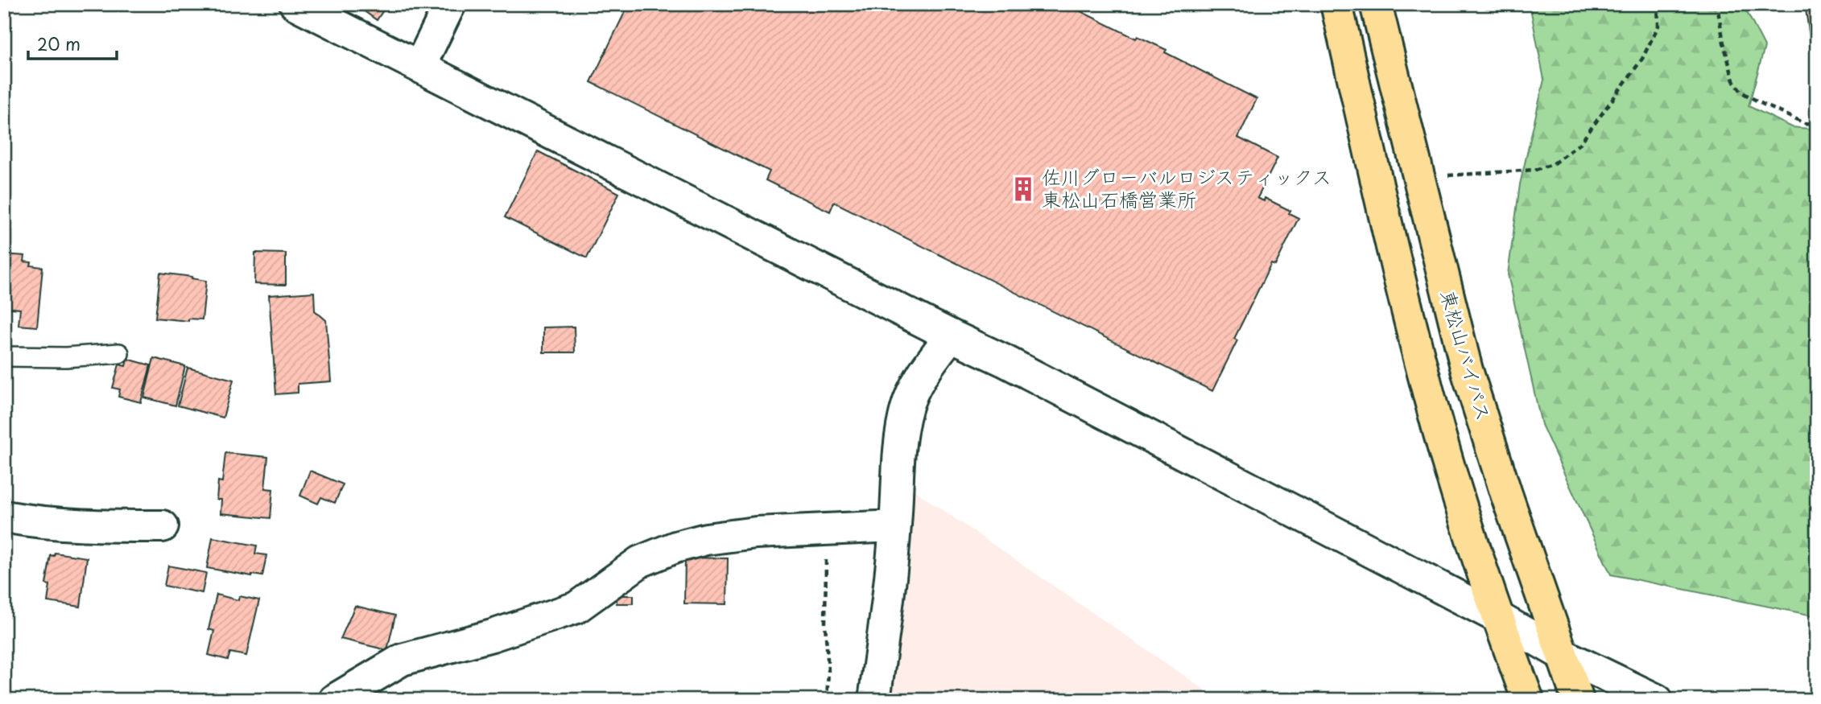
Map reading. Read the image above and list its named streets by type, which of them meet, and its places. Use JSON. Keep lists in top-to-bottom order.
{
  "streets": {
    "highway": ["東松山バイパス"]
  },
  "places": {
    "building": ["佐川グローバルロジスティックス 東松山石橋営業所"]
  },
  "scale_bar": "20 m"
}
